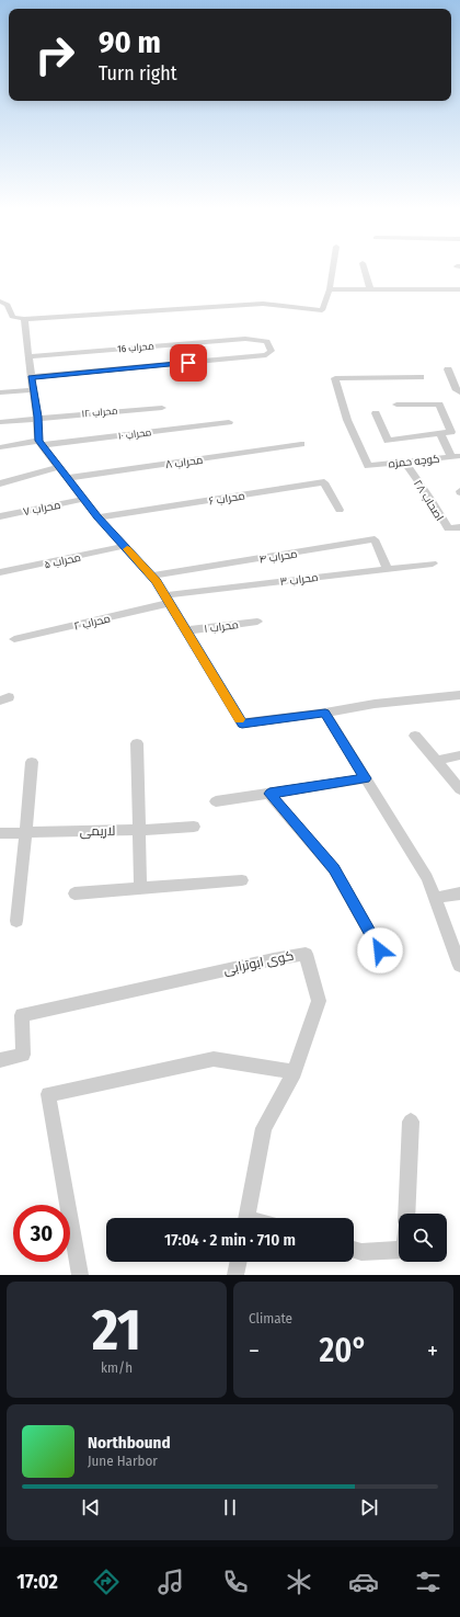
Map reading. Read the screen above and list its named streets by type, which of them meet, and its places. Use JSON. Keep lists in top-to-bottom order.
{
  "streets": {
    "street": [
      "محراب 16",
      "محراب ۱۲",
      "محراب ۱۰",
      "کوچه حمزه",
      "محراب ۸",
      "محراب ۶",
      "اصحاب ۲۸",
      "محراب ۷",
      "محراب ۴",
      "محراب ۵",
      "محراب ۳",
      "محراب ۲",
      "محراب ۱",
      "لاریمی",
      "کوی ابوترابی"
    ]
  },
  "crossings": [
    ["کوچه حمزه", "اصحاب ۲۸"],
    ["محراب ۴", "محراب ۳"],
    ["محراب ۳", "محراب ۲"]
  ],
  "page": {
    "turn": ["90 m", "Turn right"],
    "limit": "30",
    "trip": "17:04 · 2 min · 710 m",
    "tile": [
      ["21", "km/h"],
      "Climate"
    ],
    "heat": ["−", "20°", "+"],
    "song": ["Northbound", "June Harbor"],
    "tabs": "17:02"
  }
}
